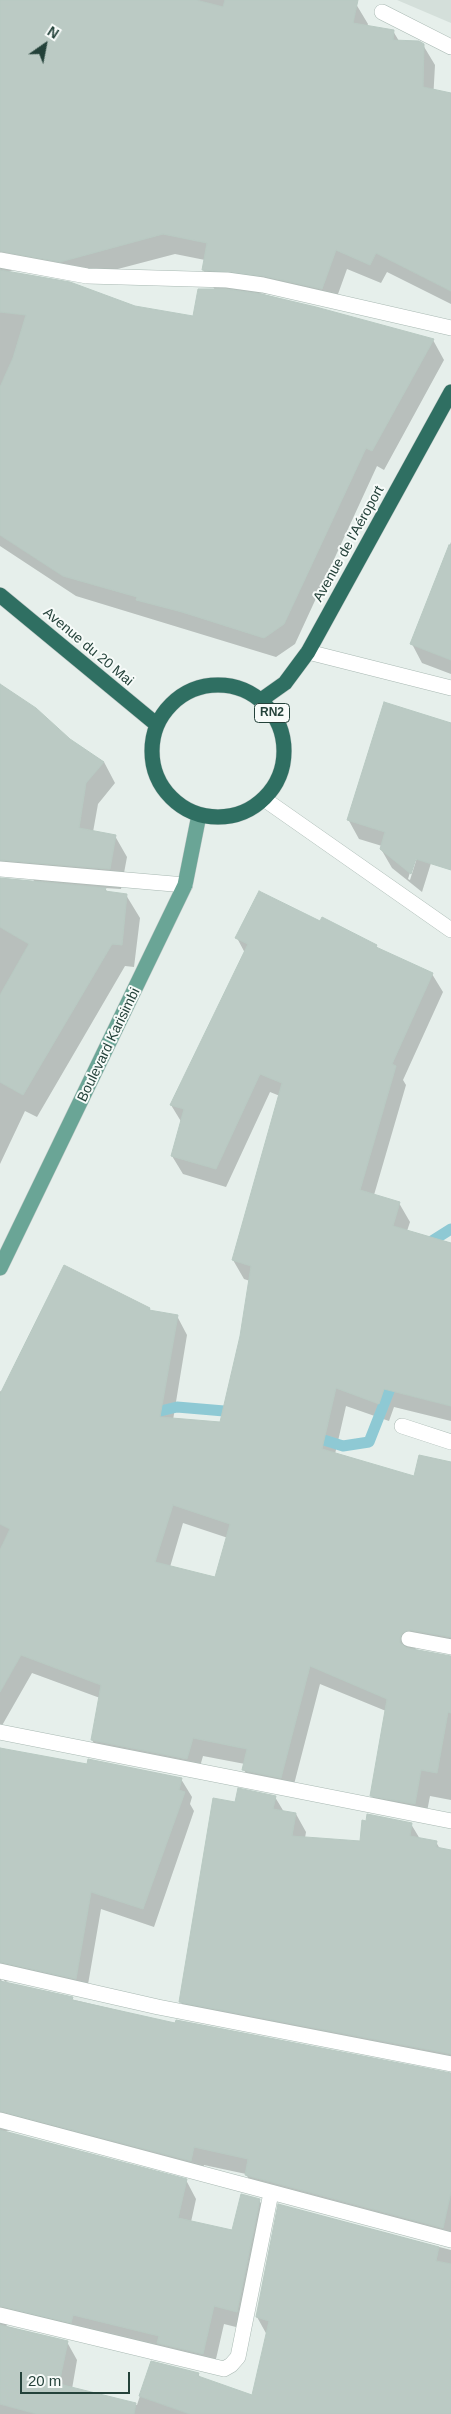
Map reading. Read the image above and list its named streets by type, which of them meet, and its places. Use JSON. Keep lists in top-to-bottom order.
{
  "streets": {
    "highway": ["Avenue de l'Aéroport", "Avenue du 20 Mai", "RN2"],
    "main road": ["Boulevard Karisimbi"]
  },
  "crossings": [
    ["Avenue de l'Aéroport", "Avenue du 20 Mai"],
    ["Avenue de l'Aéroport", "RN2"],
    ["Avenue de l'Aéroport", "Boulevard Karisimbi"],
    ["Avenue du 20 Mai", "RN2"],
    ["Avenue du 20 Mai", "Boulevard Karisimbi"],
    ["RN2", "Boulevard Karisimbi"]
  ],
  "scale_bar": "20 m",
  "north": "top right"
}
